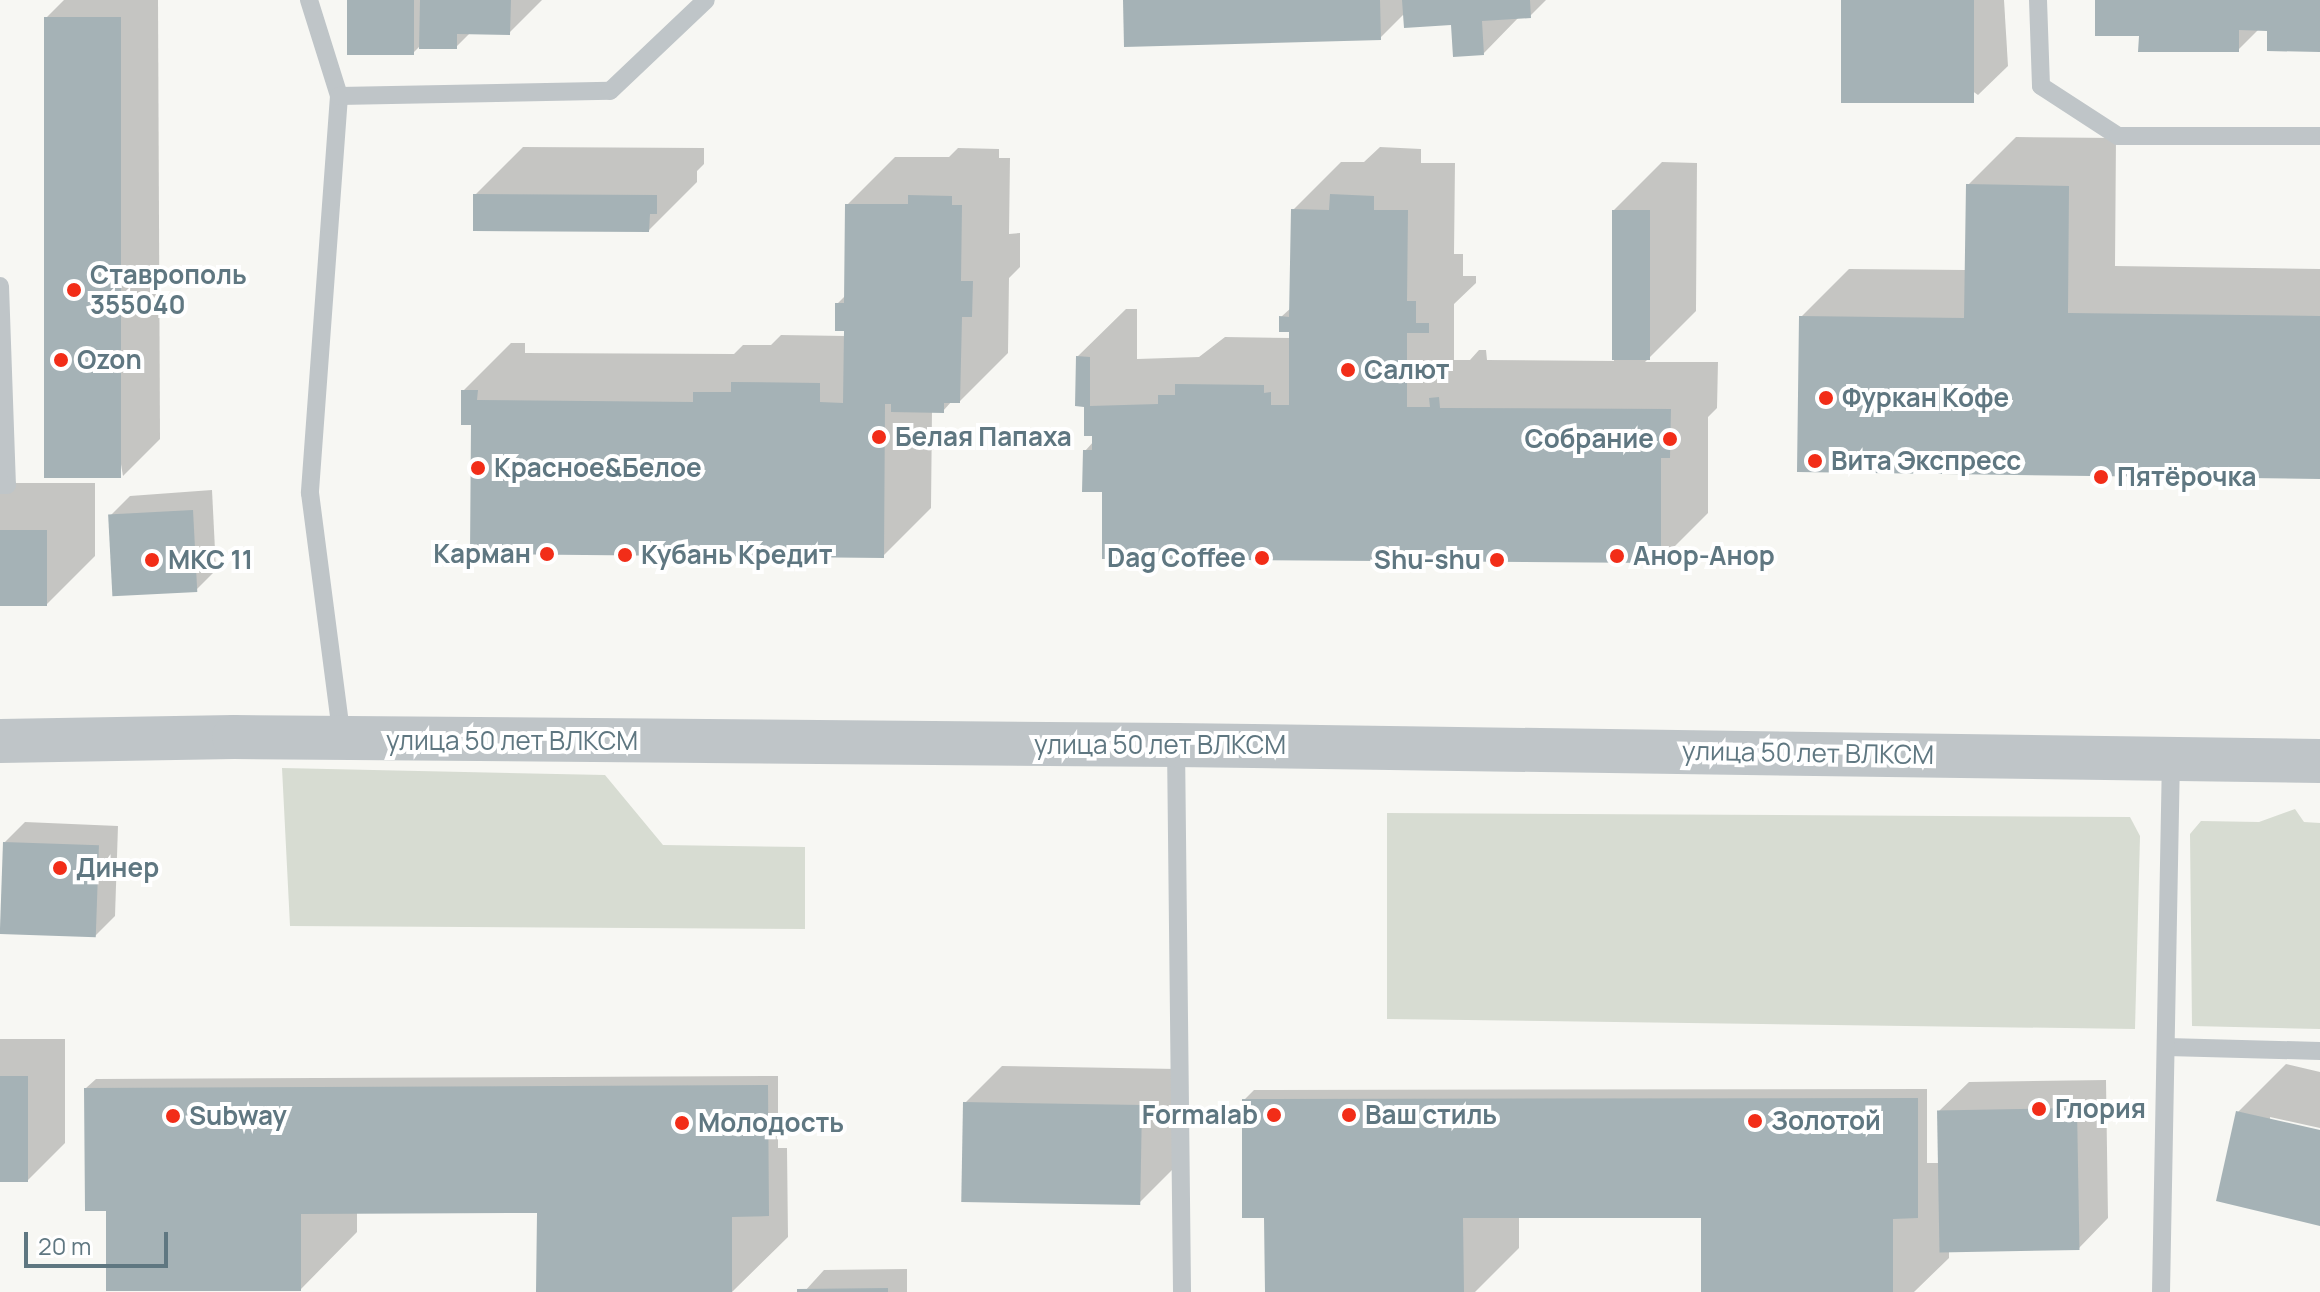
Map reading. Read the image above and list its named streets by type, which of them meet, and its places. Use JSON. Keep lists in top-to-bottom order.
{
  "streets": {
    "street": ["улица 50 лет ВЛКСМ"]
  },
  "places": [
    "Ставрополь 355040",
    "Ozon",
    "Салют",
    "Фуркан Кофе",
    "Белая Папаха",
    "Собрание",
    "Вита Экспресс",
    "Красное&Белое",
    "Пятёрочка",
    "Карман",
    "Кубань Кредит",
    "Анор-Анор",
    "Dag Coffee",
    "МКС 11",
    "Shu-shu",
    "Динер",
    "Глория",
    "Formalab",
    "Ваш стиль",
    "Subway",
    "Золотой",
    "Молодость"
  ],
  "scale_bar": "20 m"
}
